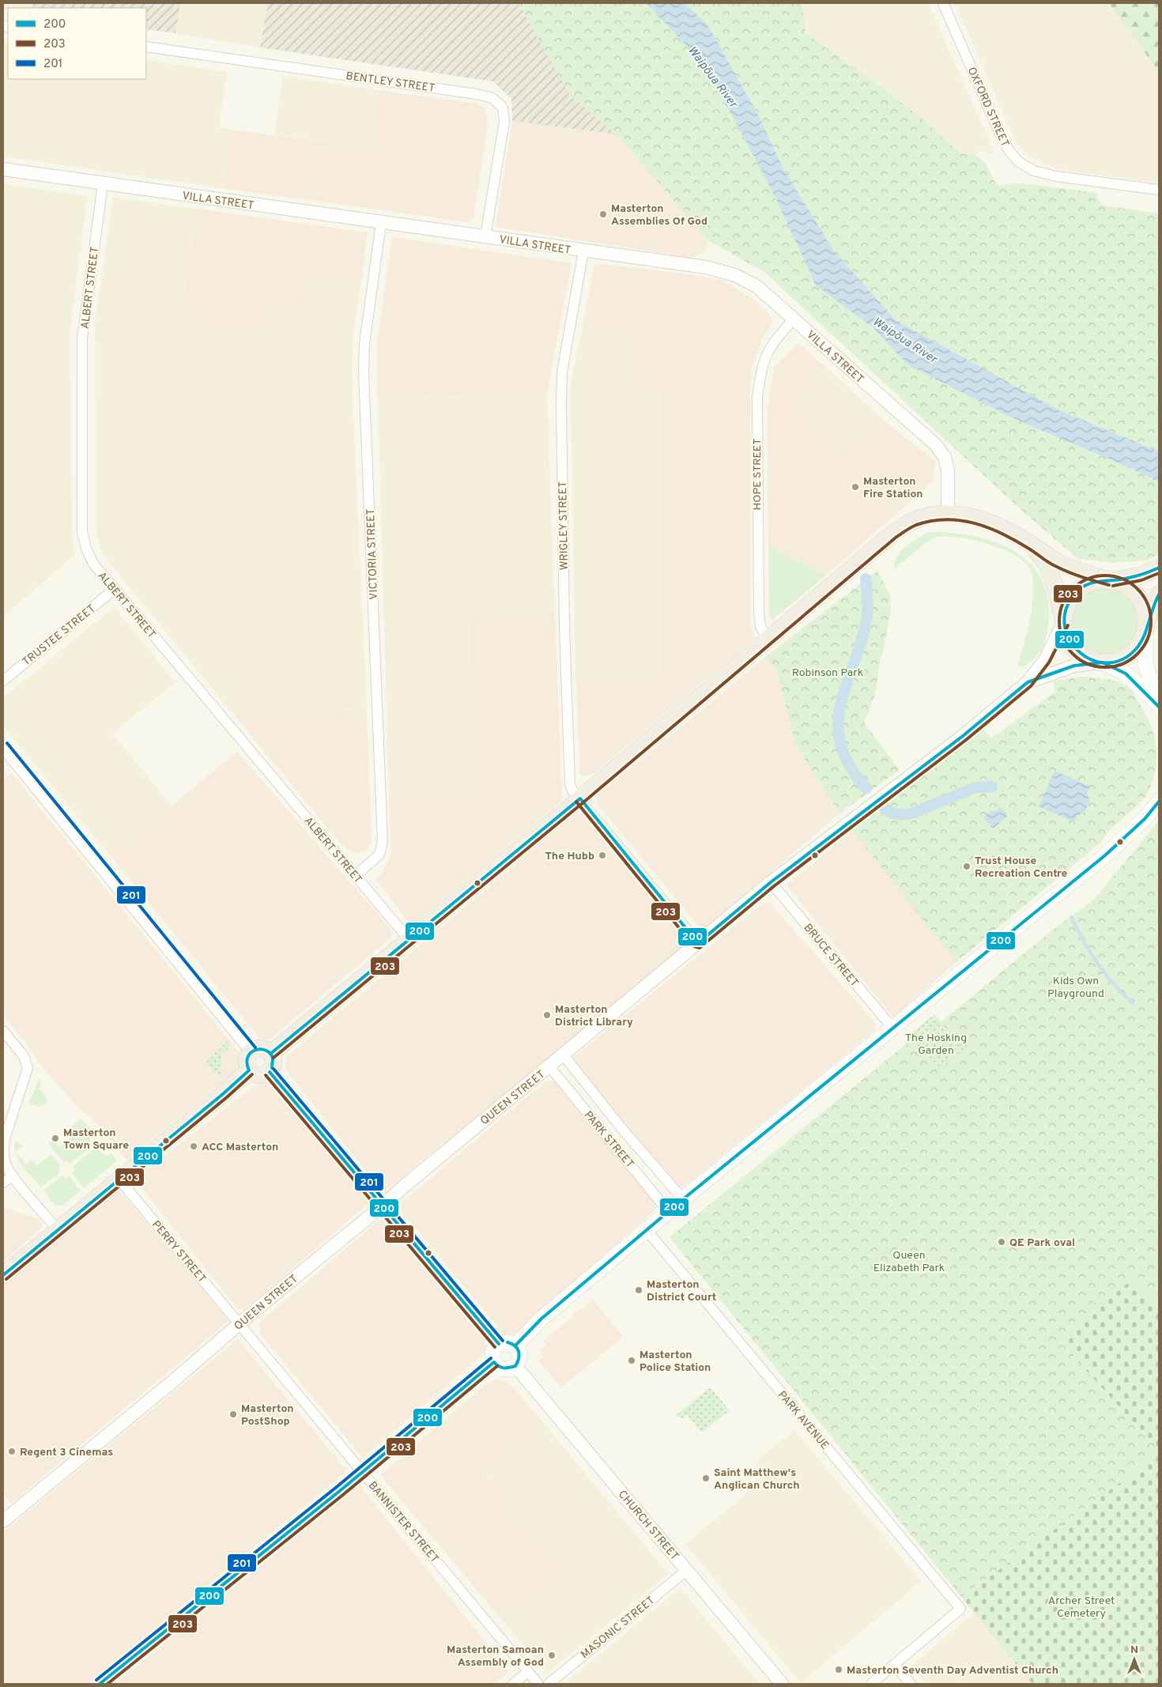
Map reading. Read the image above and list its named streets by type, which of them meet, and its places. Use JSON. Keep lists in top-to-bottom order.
{
  "streets": {
    "street": [
      "BENTLEY STREET",
      "OXFORD STREET",
      "VILLA STREET",
      "ALBERT STREET",
      "HOPE STREET",
      "WRIGLEY STREET",
      "VICTORIA STREET",
      "TRUSTEE STREET",
      "BRUCE STREET",
      "QUEEN STREET",
      "PARK STREET",
      "PERRY STREET",
      "PARK AVENUE",
      "BANNISTER STREET",
      "CHURCH STREET",
      "MASONIC STREET"
    ]
  },
  "crossings": [
    ["BENTLEY STREET", "VILLA STREET"],
    ["VILLA STREET", "ALBERT STREET"],
    ["VILLA STREET", "HOPE STREET"],
    ["VILLA STREET", "WRIGLEY STREET"],
    ["VILLA STREET", "VICTORIA STREET"],
    ["ALBERT STREET", "VICTORIA STREET"],
    ["ALBERT STREET", "TRUSTEE STREET"],
    ["WRIGLEY STREET", "QUEEN STREET"],
    ["BRUCE STREET", "QUEEN STREET"],
    ["QUEEN STREET", "PARK STREET"],
    ["QUEEN STREET", "PERRY STREET"],
    ["QUEEN STREET", "BANNISTER STREET"],
    ["PERRY STREET", "BANNISTER STREET"],
    ["CHURCH STREET", "MASONIC STREET"]
  ],
  "water": ["Waipōua River"],
  "parks": [
    "Robinson Park",
    "Kids Own Playground",
    "The Hosking Garden",
    "Queen Elizabeth Park",
    "Archer Street Cemetery"
  ],
  "places": [
    "Masterton Assemblies Of God",
    "Masterton Fire Station",
    "The Hubb",
    "Trust House Recreation Centre",
    "Masterton District Library",
    "Masterton Town Square",
    "ACC Masterton",
    "QE Park oval",
    "Masterton District Court",
    "Masterton Police Station",
    "Masterton PostShop",
    "Regent 3 Cinemas",
    "Saint Matthew's Anglican Church",
    "Masterton Samoan Assembly of God",
    "Masterton Seventh Day Adventist Church"
  ],
  "lines": ["transit line 203", "transit line 200", "transit line 201"],
  "legend": ["200", "203", "201"],
  "north": "top"
}
